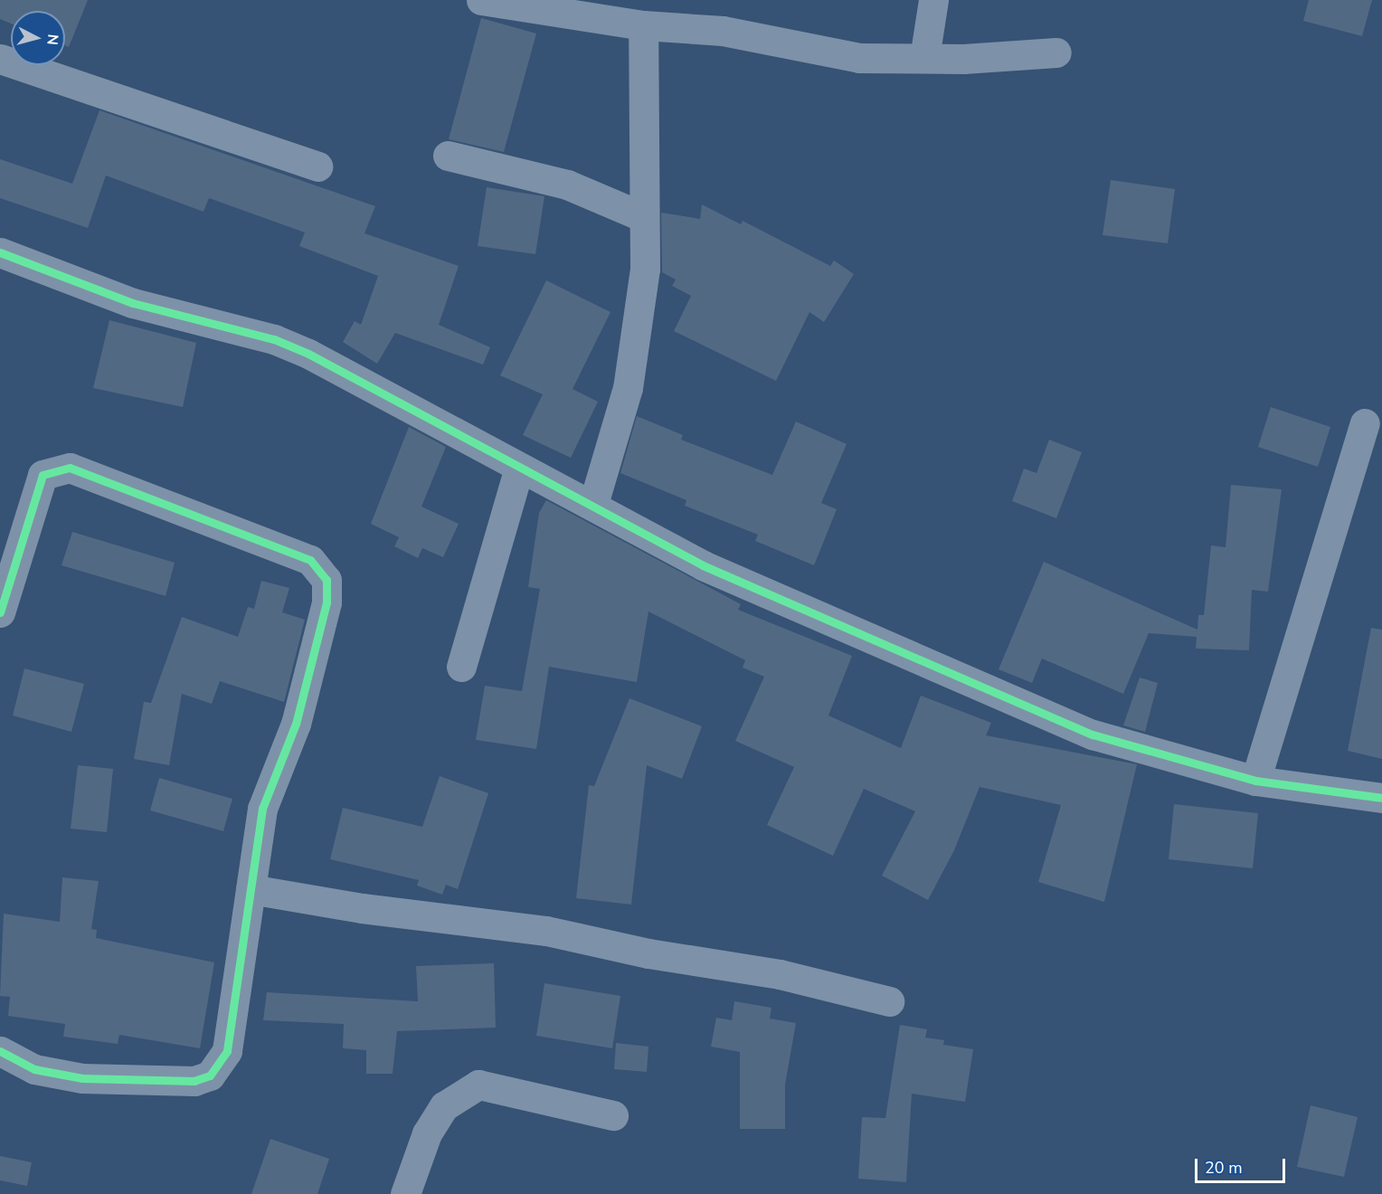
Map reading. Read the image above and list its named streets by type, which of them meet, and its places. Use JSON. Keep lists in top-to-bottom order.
{
  "scale_bar": "20 m",
  "north": "right"
}
